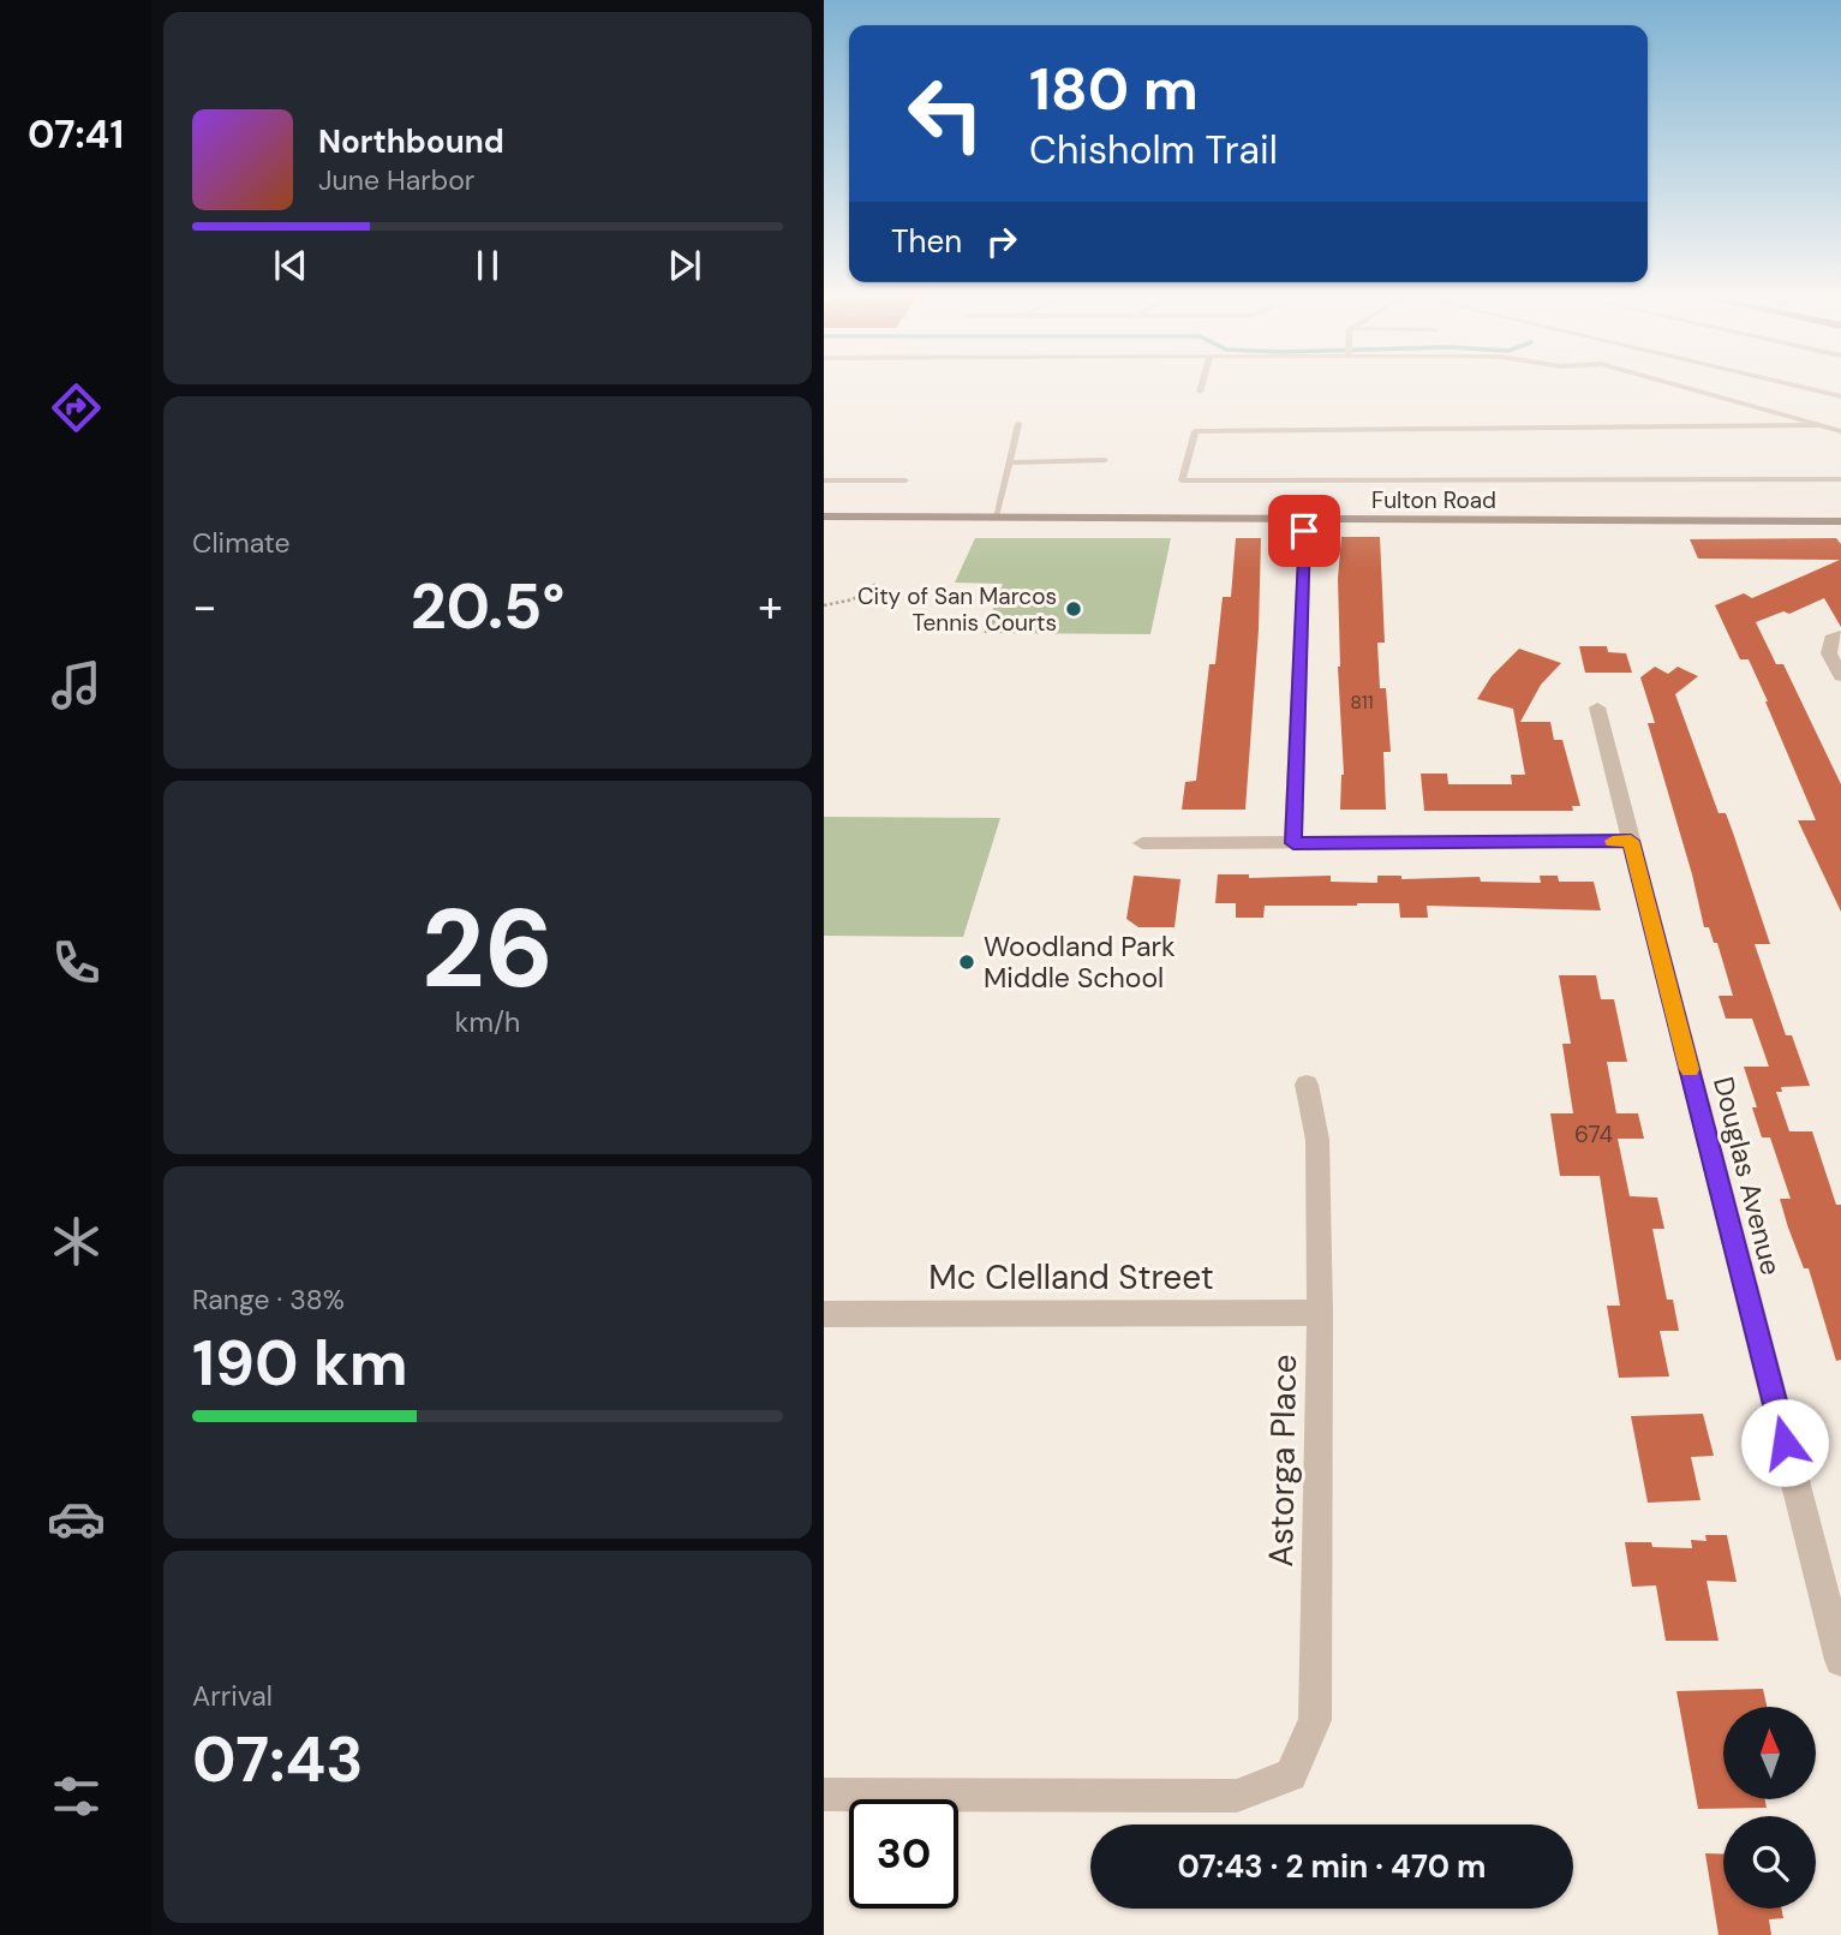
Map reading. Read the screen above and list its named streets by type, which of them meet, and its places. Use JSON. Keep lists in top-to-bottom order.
{
  "streets": {
    "street": [
      "Fulton Road",
      "Douglas Avenue",
      "Mc Clelland Street",
      "Astorga Place"
    ]
  },
  "crossings": [
    ["Mc Clelland Street", "Astorga Place"]
  ],
  "places": ["City of San Marcos Tennis Courts", "Woodland Park Middle School"],
  "house_numbers": ["811", "674"],
  "north": "top",
  "page": {
    "tabs": "07:41",
    "turn": ["180 m", "Chisholm Trail"],
    "song": ["Northbound", "June Harbor"],
    "then": "Then",
    "tile": [
      "Climate",
      ["26", "km/h"],
      ["Range · 38%", "190 km"],
      ["Arrival", "07:43"]
    ],
    "heat": ["−", "20.5°", "+"],
    "limit": "30",
    "trip": "07:43 · 2 min · 470 m"
  }
}
